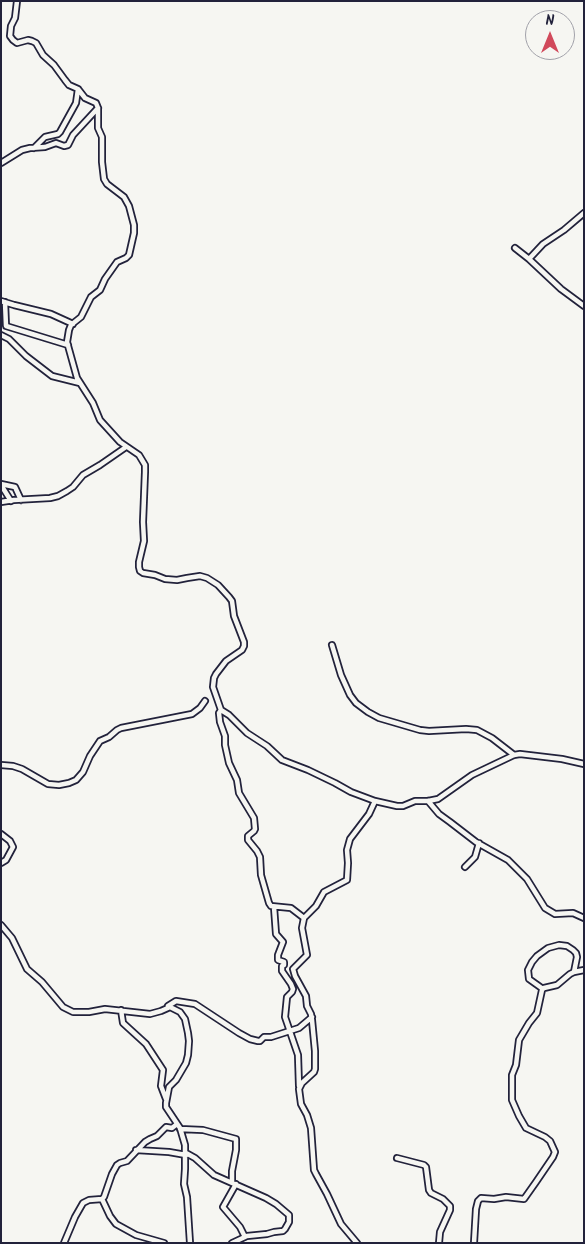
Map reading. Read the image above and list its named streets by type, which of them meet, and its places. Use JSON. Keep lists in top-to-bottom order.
{
  "north": "top"
}
